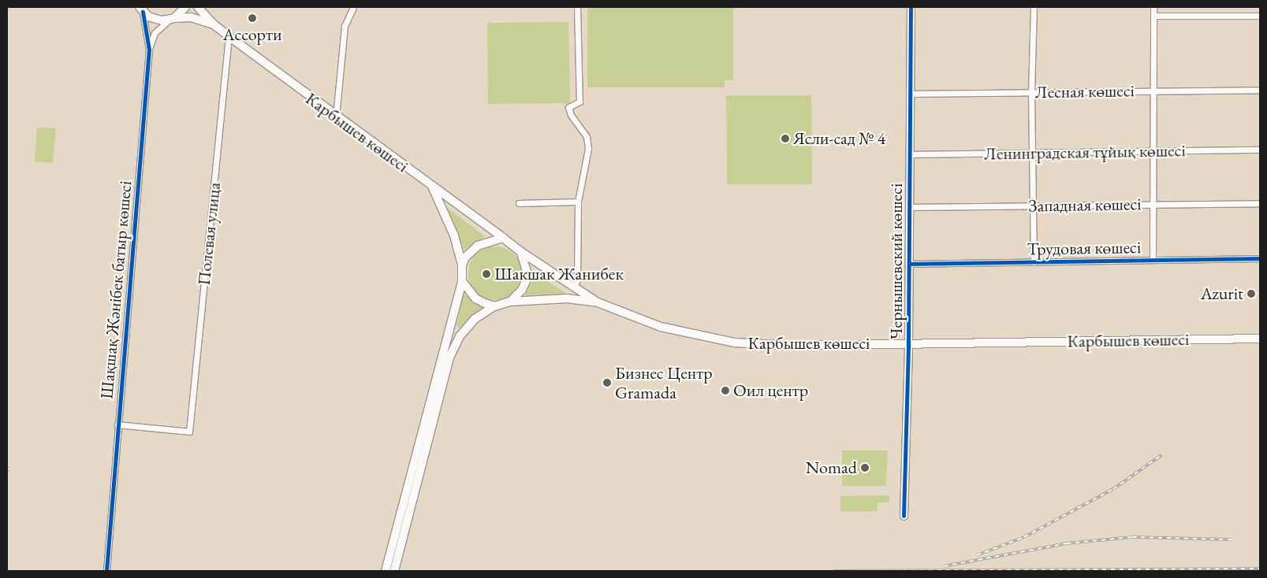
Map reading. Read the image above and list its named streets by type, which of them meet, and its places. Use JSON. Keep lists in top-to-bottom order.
{
  "streets": {
    "main road": ["Карбышев көшесі"],
    "street": [
      "Лесная көшесі",
      "Ленинградская тұйық көшесі",
      "Западная көшесі",
      "Полевая улица",
      "Трудовая көшесі",
      "Чернышевский көшесі",
      "Шақшақ Жәнібек батыр көшесі"
    ]
  },
  "crossings": [
    ["Лесная көшесі", "Чернышевский көшесі"],
    ["Карбышев көшесі", "Полевая улица"],
    ["Карбышев көшесі", "Чернышевский көшесі"],
    ["Ленинградская тұйық көшесі", "Чернышевский көшесі"],
    ["Западная көшесі", "Чернышевский көшесі"],
    ["Полевая улица", "Шақшақ Жәнібек батыр көшесі"],
    ["Трудовая көшесі", "Чернышевский көшесі"]
  ],
  "places": [
    "Ассорти",
    "Ясли-сад № 4",
    "Шакшак Жанибек",
    "Azurit",
    "Бизнес Центр Gramada",
    "Оил центр",
    "Nomad"
  ]
}
